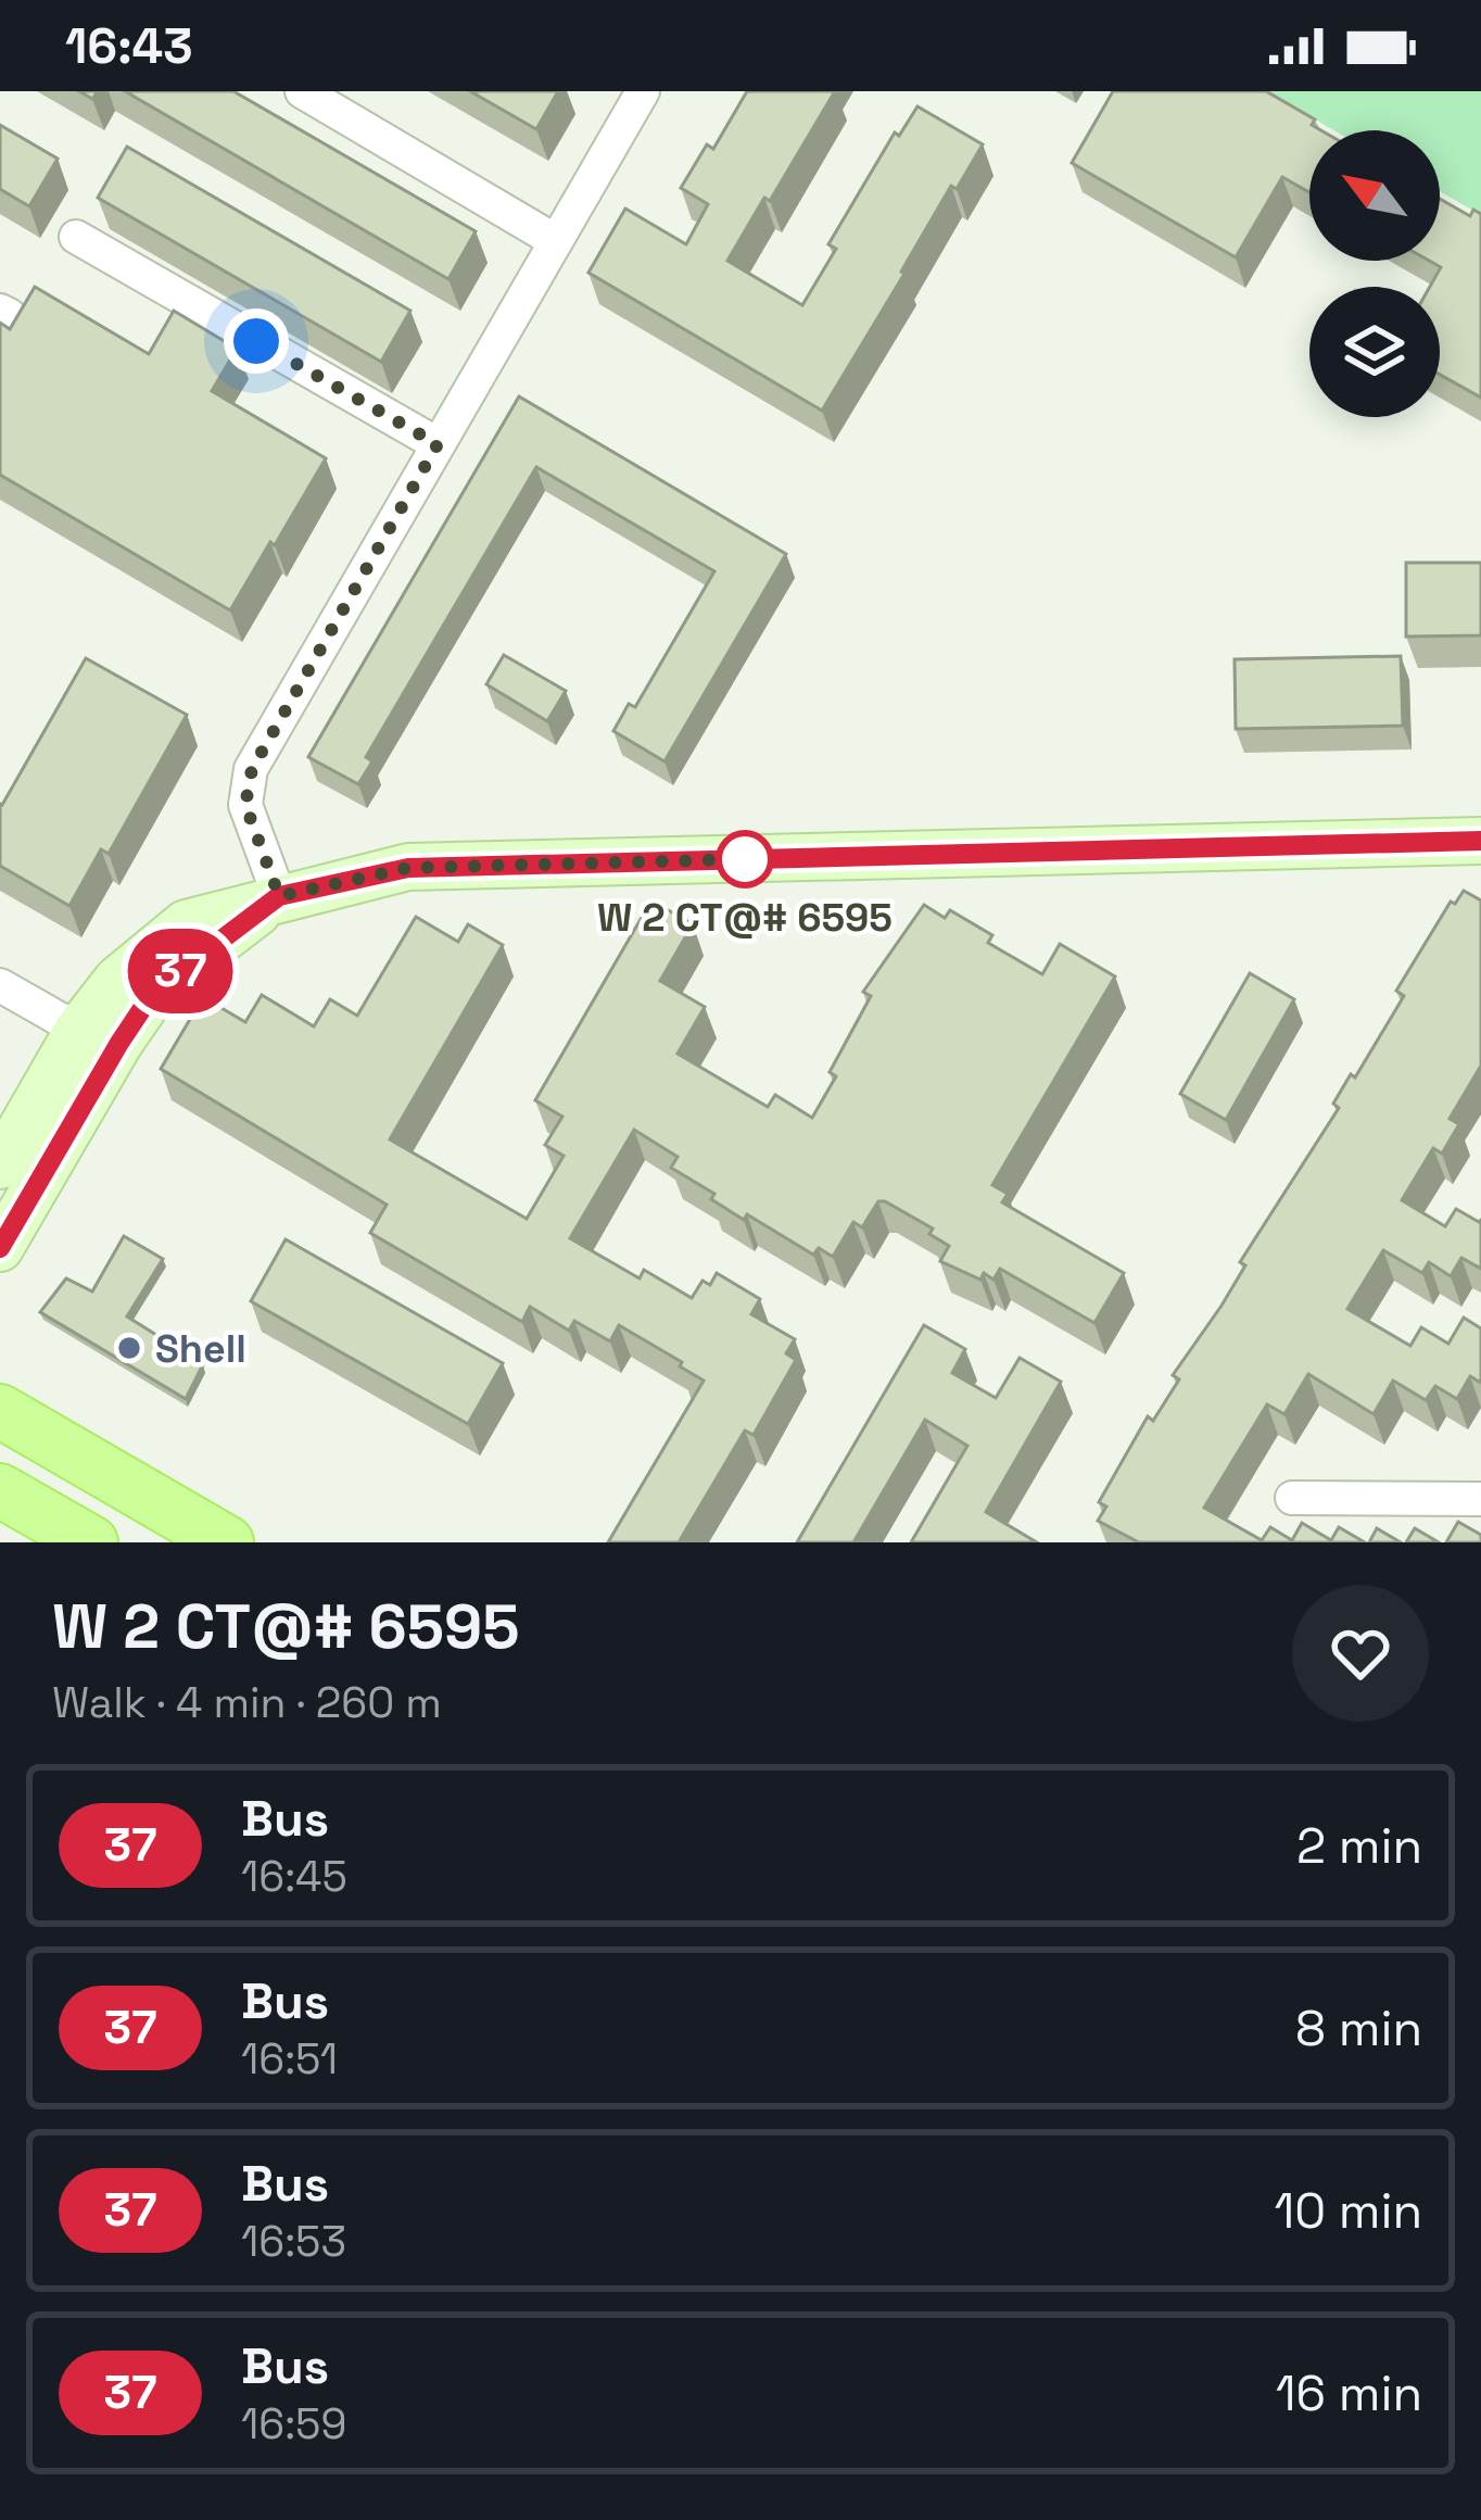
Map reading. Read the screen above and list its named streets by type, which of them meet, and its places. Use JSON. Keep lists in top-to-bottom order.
{
  "places": ["W 2 CT@# 6595", "Shell"],
  "lines": ["bus line 37"],
  "north": "top left",
  "page": {
    "status": "16:43",
    "on_map": "37",
    "heading": ["W 2 CT@# 6595", "Walk · 4 min · 260 m"],
    "list": [
      {
        "mark": "37",
        "name": "Bus",
        "note": "16:45",
        "value": "2 min"
      },
      {
        "mark": "37",
        "name": "Bus",
        "note": "16:51",
        "value": "8 min"
      },
      {
        "mark": "37",
        "name": "Bus",
        "note": "16:53",
        "value": "10 min"
      },
      {
        "mark": "37",
        "name": "Bus",
        "note": "16:59",
        "value": "16 min"
      }
    ]
  }
}
